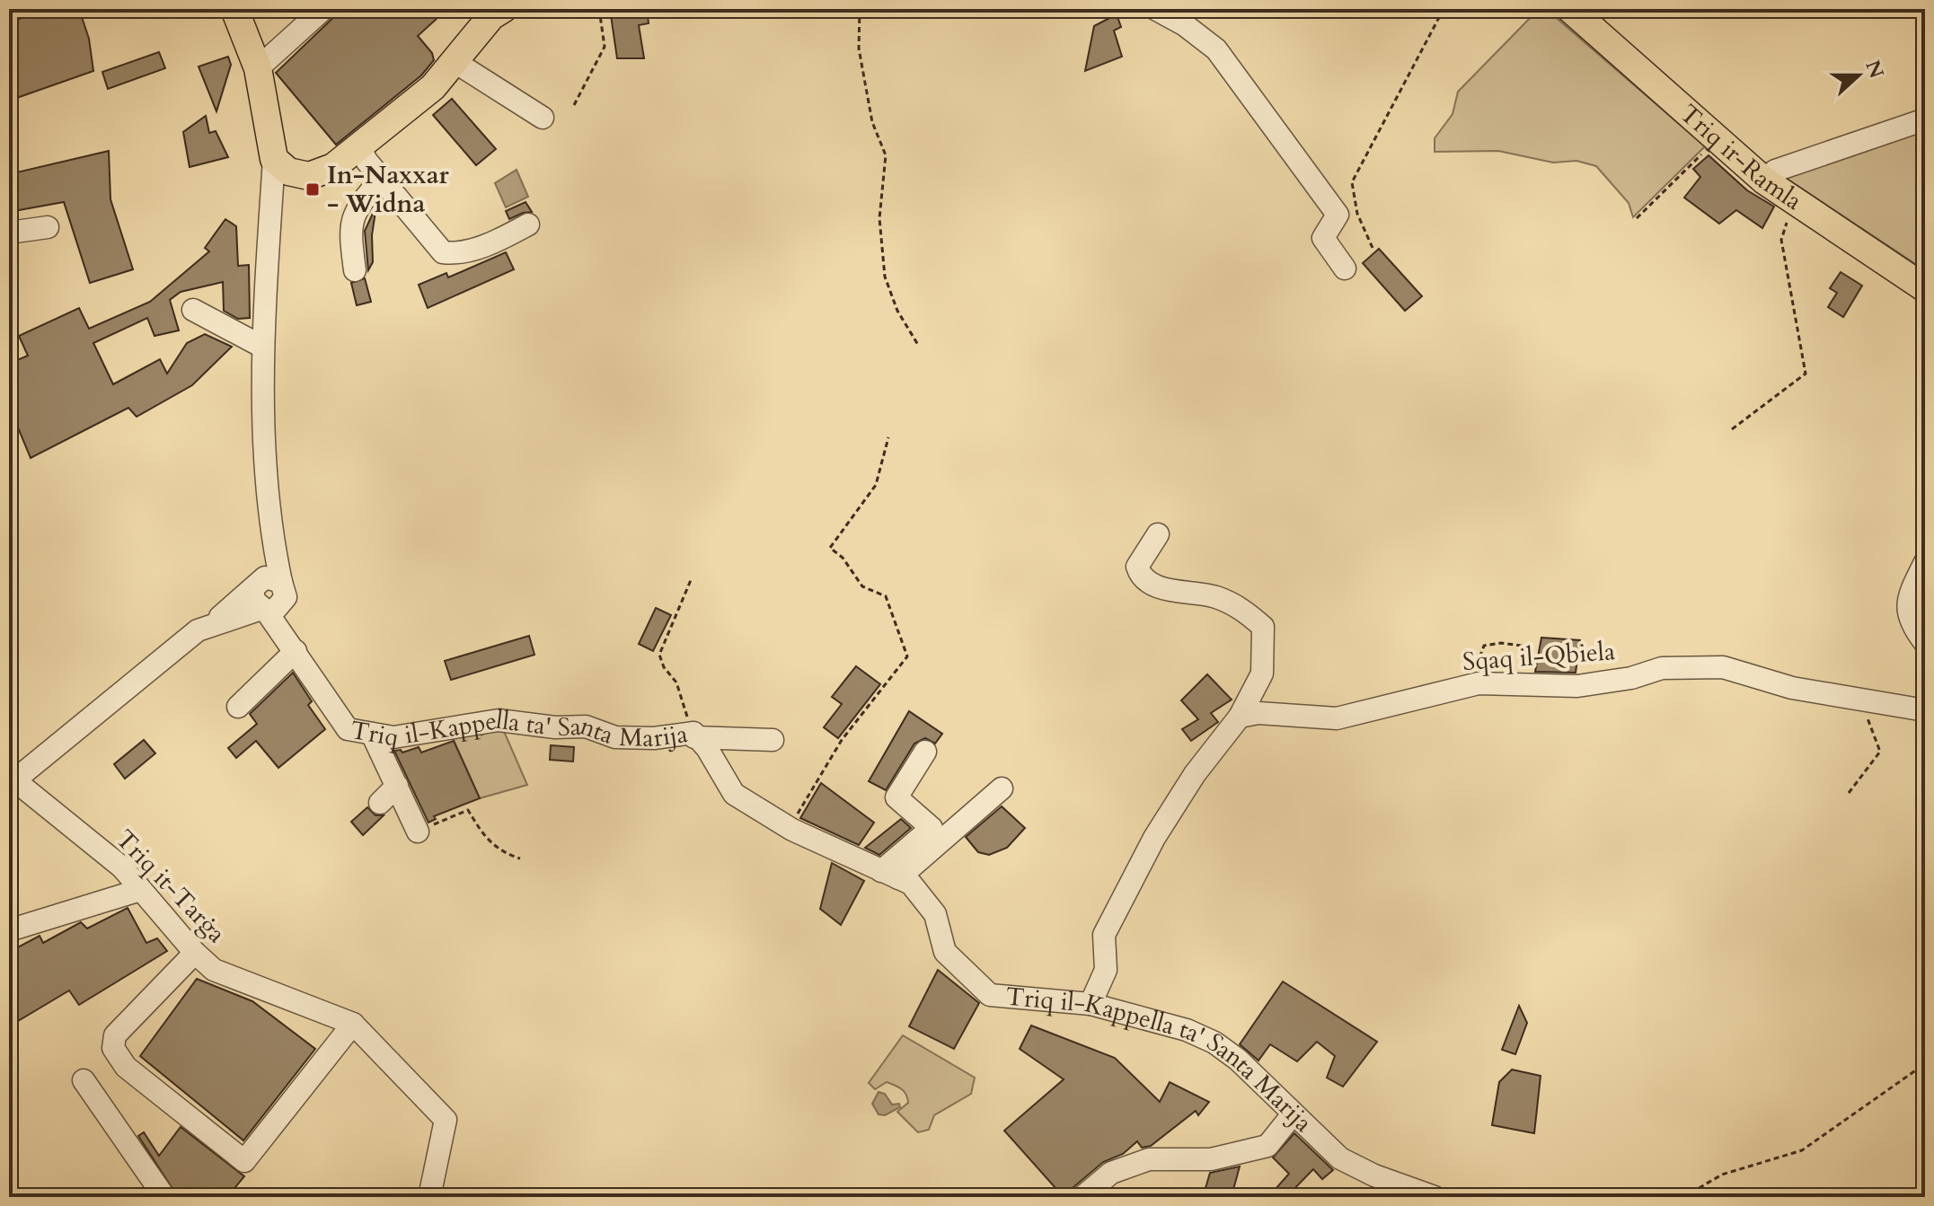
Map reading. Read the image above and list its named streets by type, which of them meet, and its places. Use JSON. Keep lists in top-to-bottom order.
{
  "streets": {
    "main road": ["Triq ir-Ramla", "Triq il-Kappella ta' Santa Marija"],
    "street": ["Sqaq il-Qbiela", "Triq it-Tarġa"]
  },
  "places": {
    "transit": ["In-Naxxar - Widna"]
  },
  "north": "right"
}
